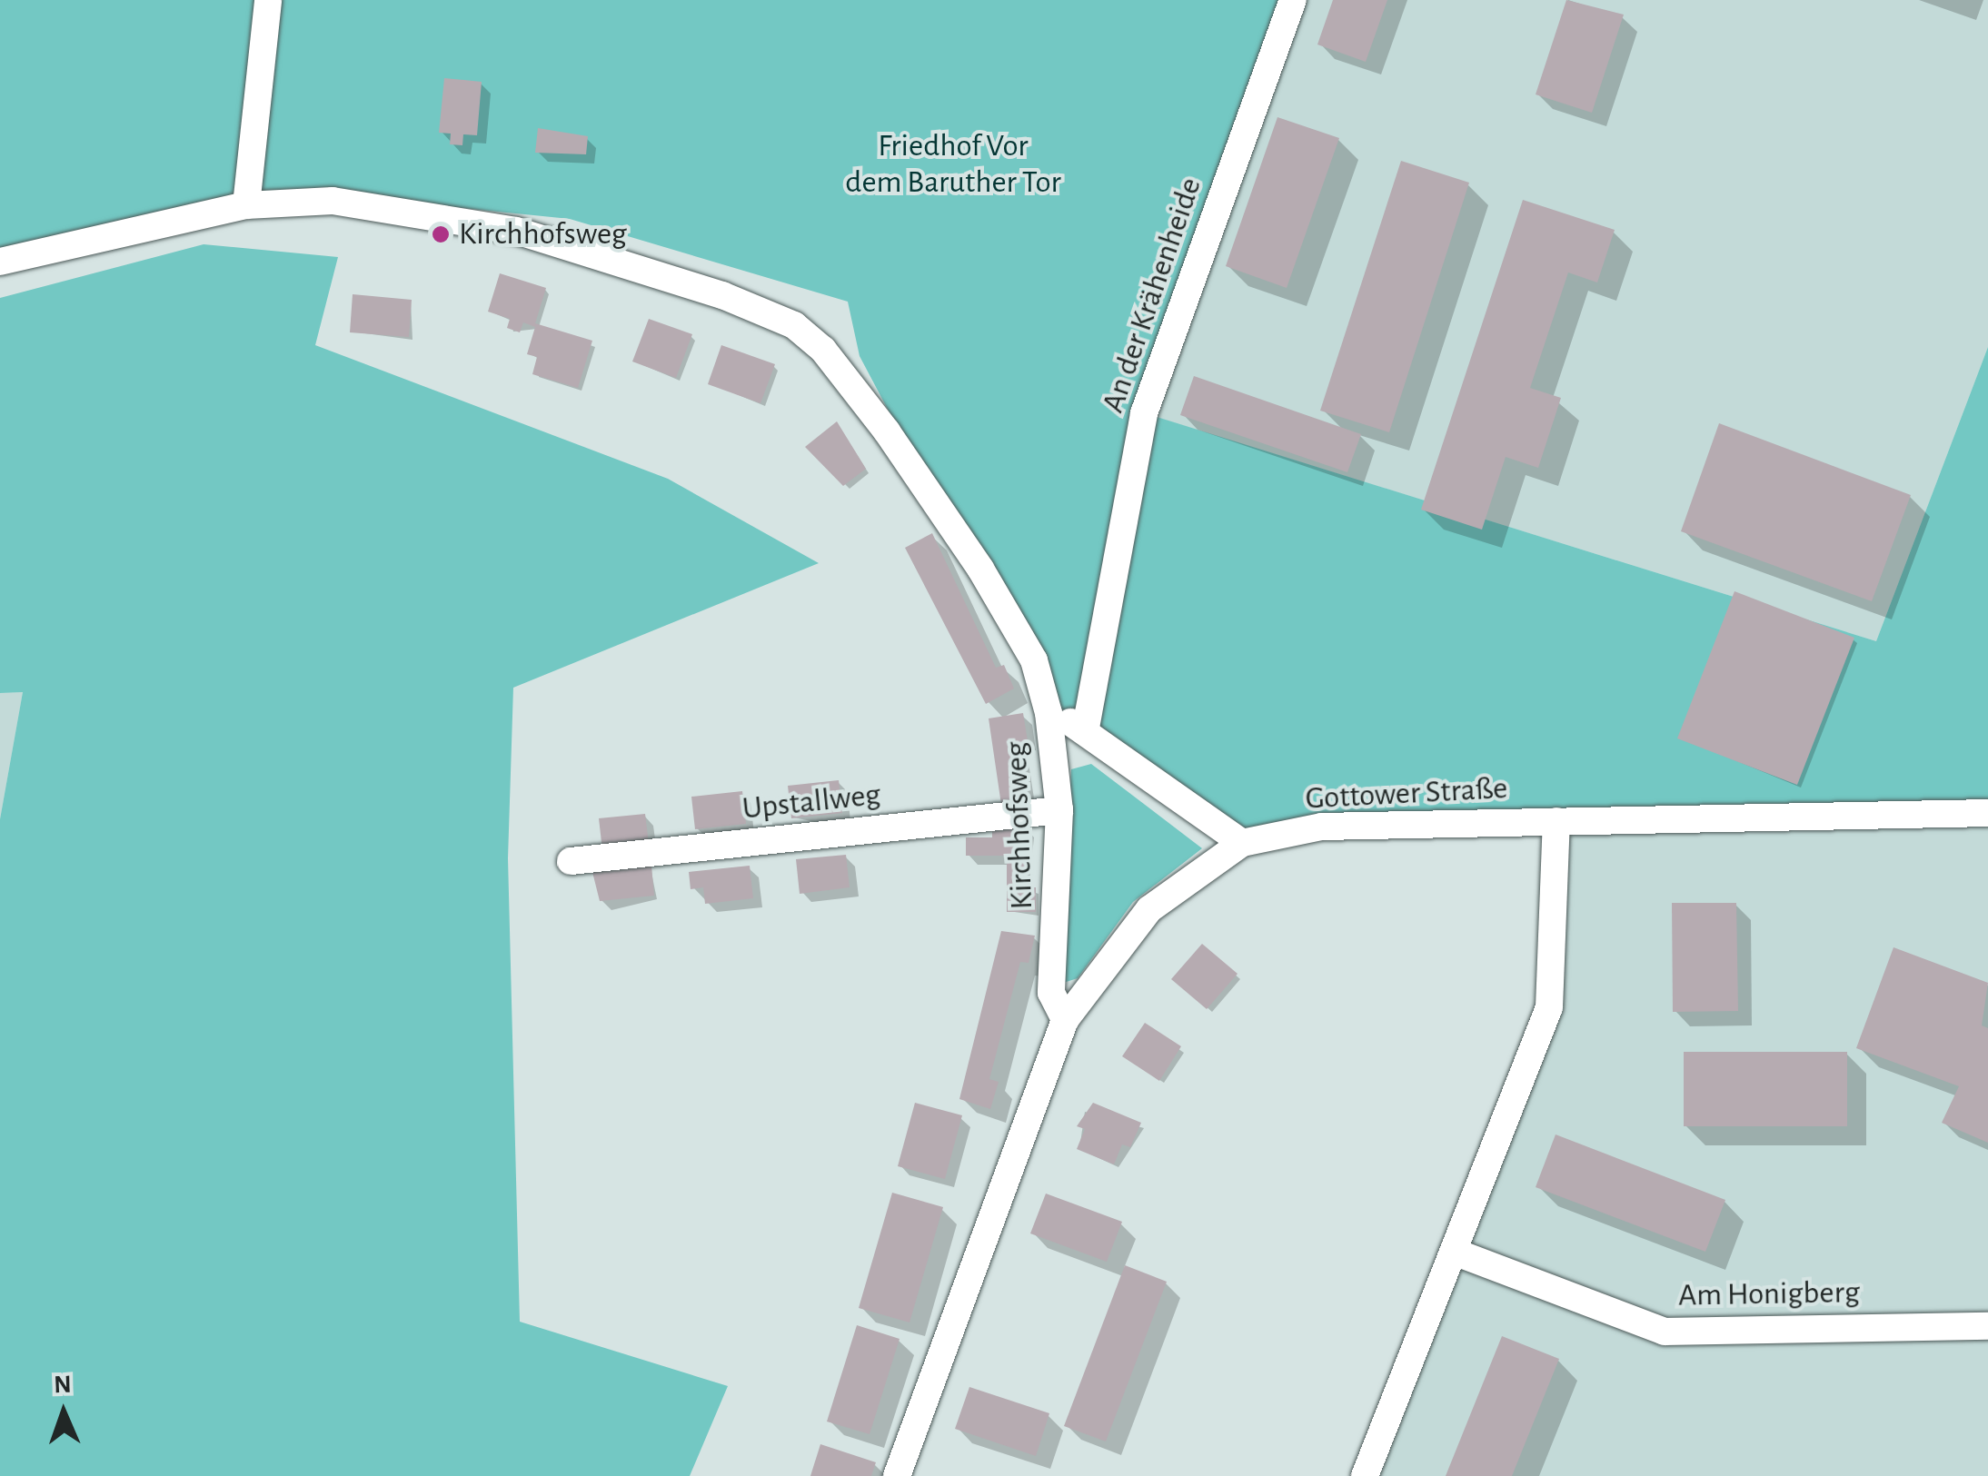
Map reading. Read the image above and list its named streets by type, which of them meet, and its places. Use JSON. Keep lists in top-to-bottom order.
{
  "streets": {
    "street": [
      "An der Krähenheide",
      "Gottower Straße",
      "Upstallweg",
      "Kirchhofsweg",
      "Am Honigberg"
    ]
  },
  "crossings": [
    ["Gottower Straße", "Kirchhofsweg"],
    ["Upstallweg", "Kirchhofsweg"]
  ],
  "parks": ["Friedhof Vor dem Baruther Tor"],
  "places": ["Kirchhofsweg"],
  "north": "top"
}
